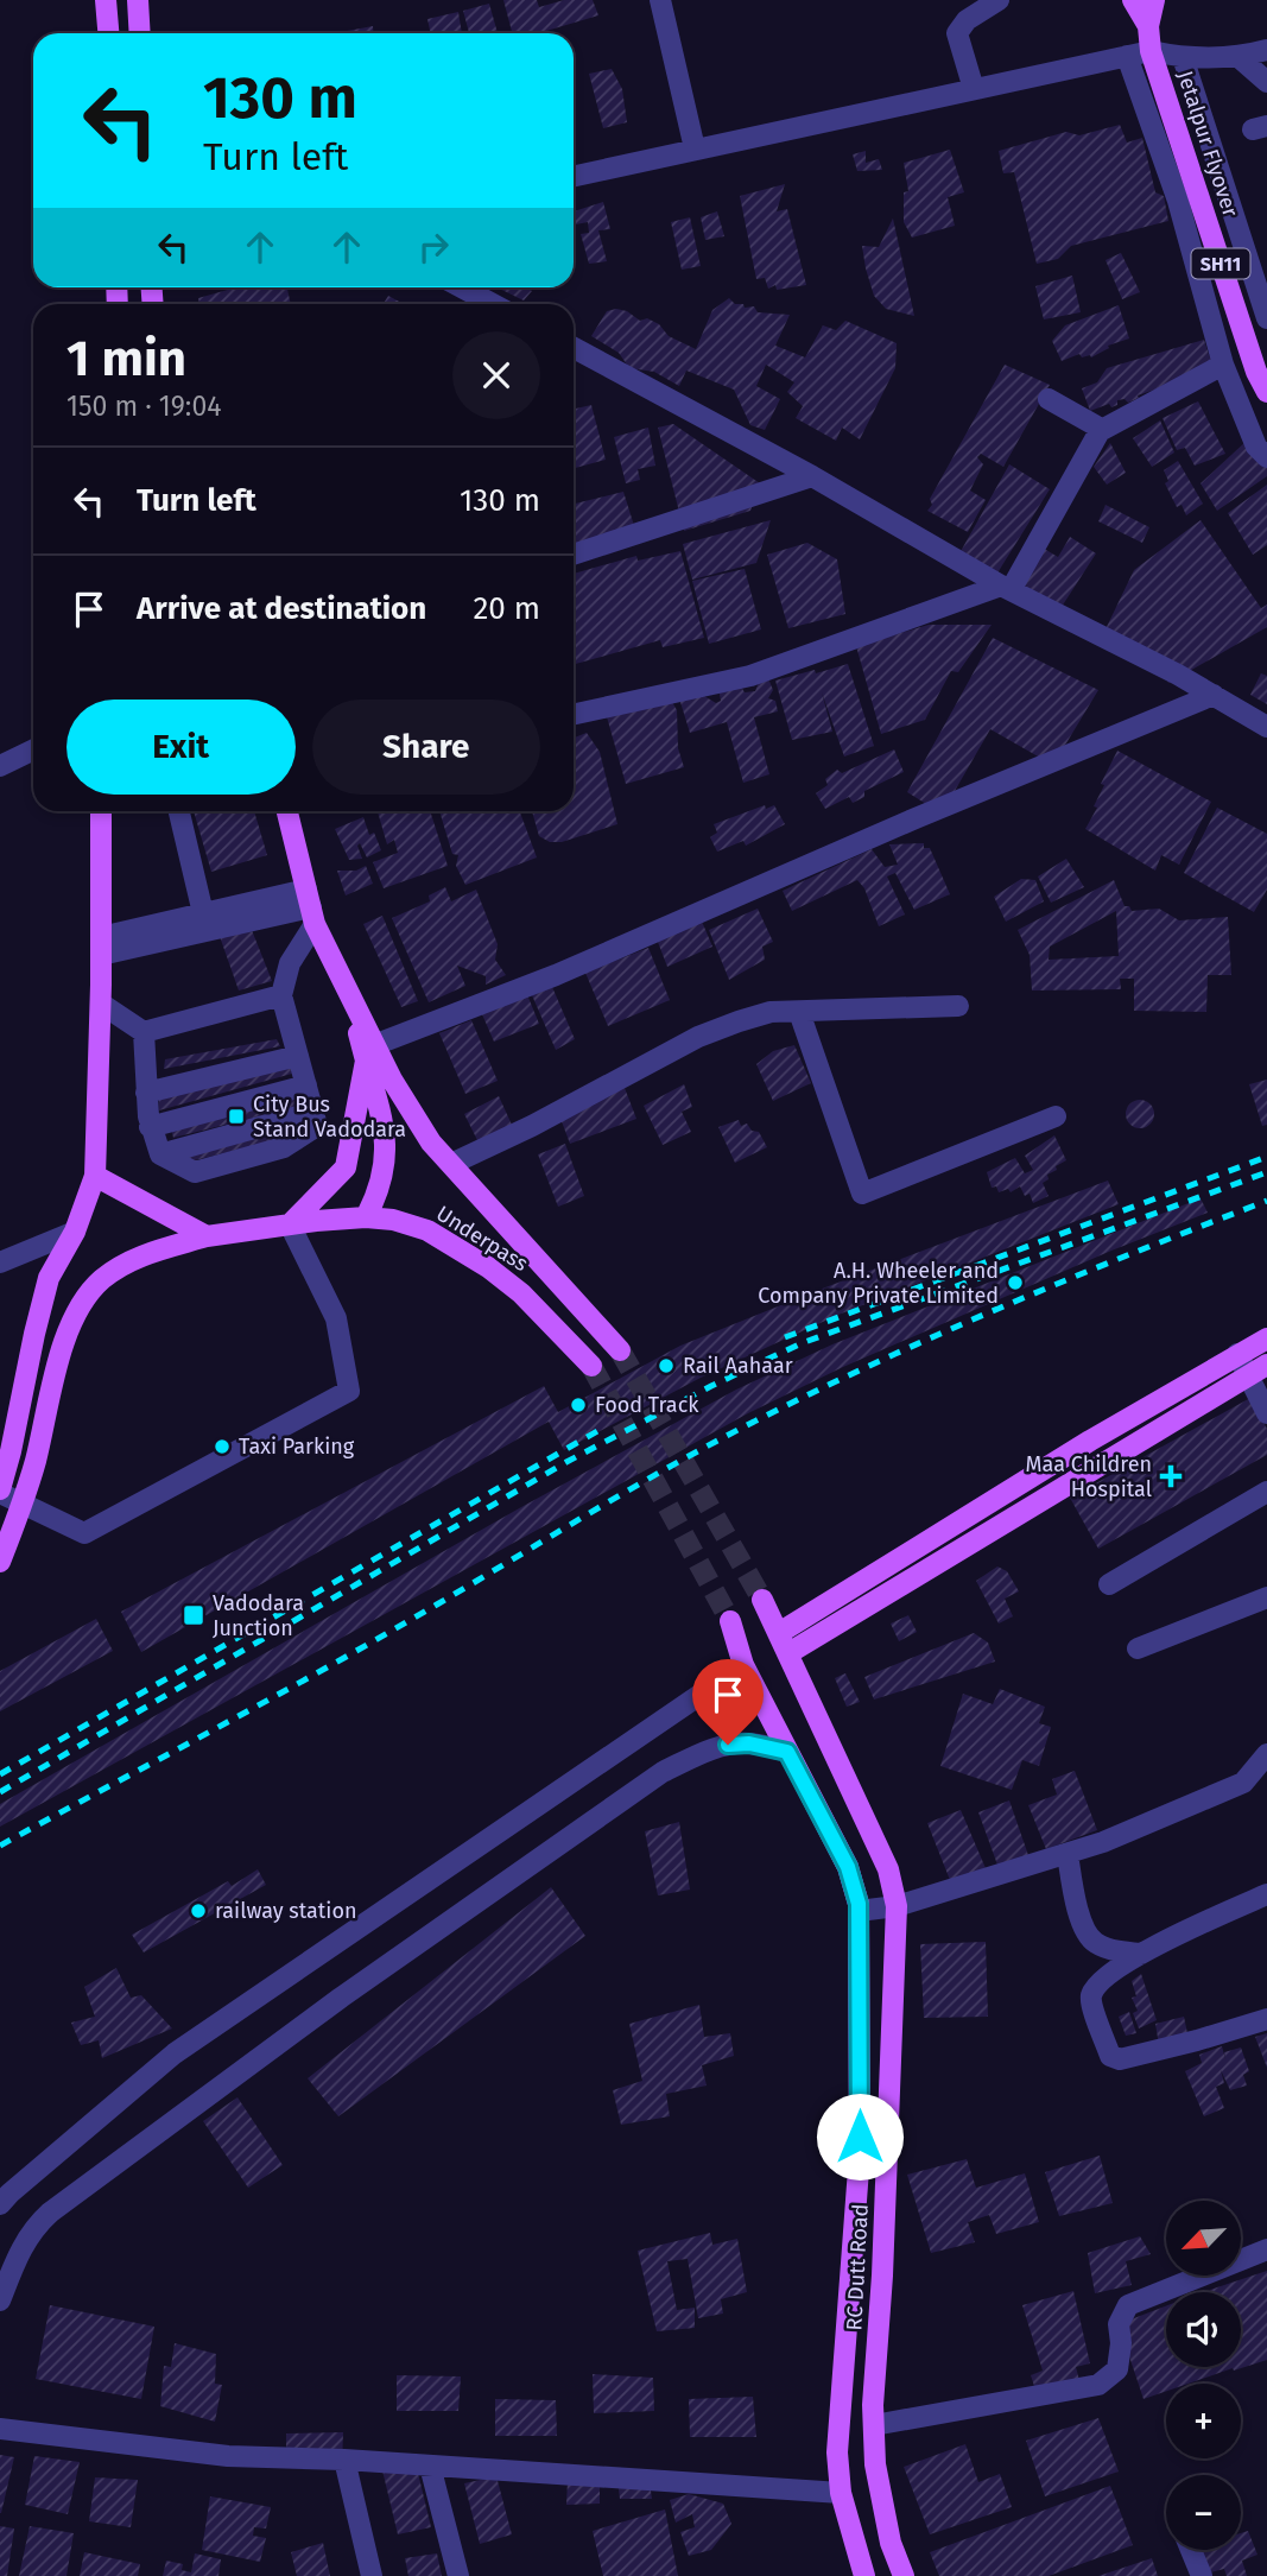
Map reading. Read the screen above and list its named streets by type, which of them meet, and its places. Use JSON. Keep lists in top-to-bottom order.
{
  "streets": {
    "main road": [
      "Jetalpur Flyover",
      "SH11",
      "Underpass",
      "RC Dutt Road"
    ]
  },
  "crossings": [
    ["Jetalpur Flyover", "SH11"]
  ],
  "places": {
    "transit": ["City Bus Stand Vadodara", "Vadodara Junction"],
    "other": [
      "A.H. Wheeler and Company Private Limited",
      "Rail Aahaar",
      "Food Track",
      "Taxi Parking",
      "railway station"
    ],
    "health": ["Maa Children Hospital"]
  },
  "north": "bottom left",
  "page": {
    "turn": ["130 m", "Turn left"],
    "heading": ["1 min", "150 m · 19:04"],
    "list": [
      {
        "name": "Turn left",
        "value": "130 m"
      },
      {
        "name": "Arrive at destination",
        "value": "20 m"
      }
    ],
    "buttons": ["Exit", "Share"],
    "map_buttons": ["+", "−"]
  }
}
